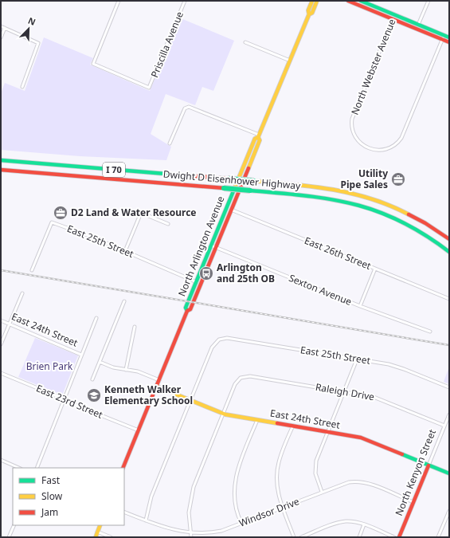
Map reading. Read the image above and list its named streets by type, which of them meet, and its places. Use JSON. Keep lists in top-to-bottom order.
{
  "streets": {
    "main road": [
      "I 70",
      "Dwight D Eisenhower Highway",
      "North Arlington Avenue",
      "East 24th Street",
      "North Kenyon Street"
    ],
    "street": [
      "Priscilla Avenue",
      "North Webster Avenue",
      "East 25th Street",
      "East 26th Street",
      "Sexton Avenue",
      "Raleigh Drive",
      "East 23rd Street",
      "Windsor Drive"
    ]
  },
  "crossings": [
    ["East 25th Street", "North Arlington Avenue"],
    ["East 25th Street", "East 24th Street"],
    ["North Arlington Avenue", "East 26th Street"],
    ["North Arlington Avenue", "Sexton Avenue"],
    ["North Arlington Avenue", "East 24th Street"],
    ["North Arlington Avenue", "East 23rd Street"],
    ["East 24th Street", "Raleigh Drive"],
    ["East 24th Street", "North Kenyon Street"],
    ["Raleigh Drive", "North Kenyon Street"],
    ["North Kenyon Street", "Windsor Drive"]
  ],
  "parks": ["Brien Park"],
  "places": {
    "office": ["Utility Pipe Sales", "D2 Land & Water Resource"],
    "bus stop": ["Arlington and 25th OB"],
    "school or university": ["Kenneth Walker Elementary School"]
  },
  "legend": ["Fast", "Slow", "Jam"],
  "north": "top right"
}
